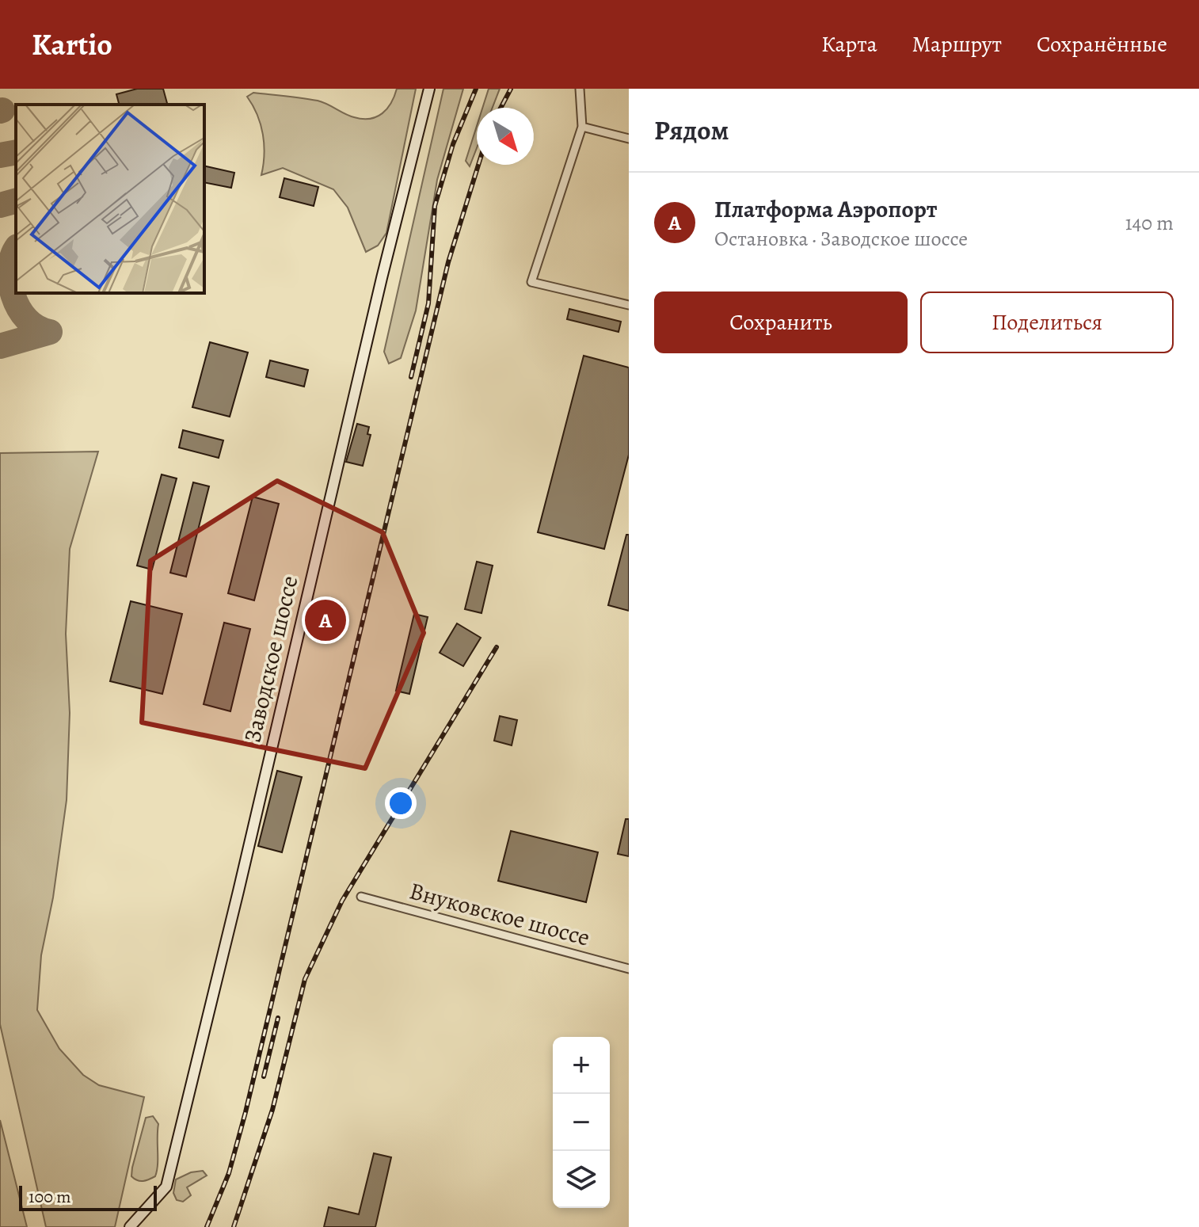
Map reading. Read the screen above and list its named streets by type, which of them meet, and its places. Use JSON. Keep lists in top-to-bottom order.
{
  "streets": {
    "street": ["Заводское шоссе", "Внуковское шоссе"]
  },
  "scale_bar": "100 m",
  "north": "bottom right",
  "page": {
    "header": "Kartio",
    "nav": ["Карта", "Маршрут", "Сохранённые"],
    "heading": "Рядом",
    "list": [
      {
        "mark": "A",
        "name": "Платформа Аэропорт",
        "note": "Остановка · Заводское шоссе",
        "value": "140 m"
      }
    ],
    "buttons": ["Сохранить", "Поделиться"],
    "pins": "A",
    "map_buttons": ["+", "−"],
    "scale": "100 m"
  }
}
